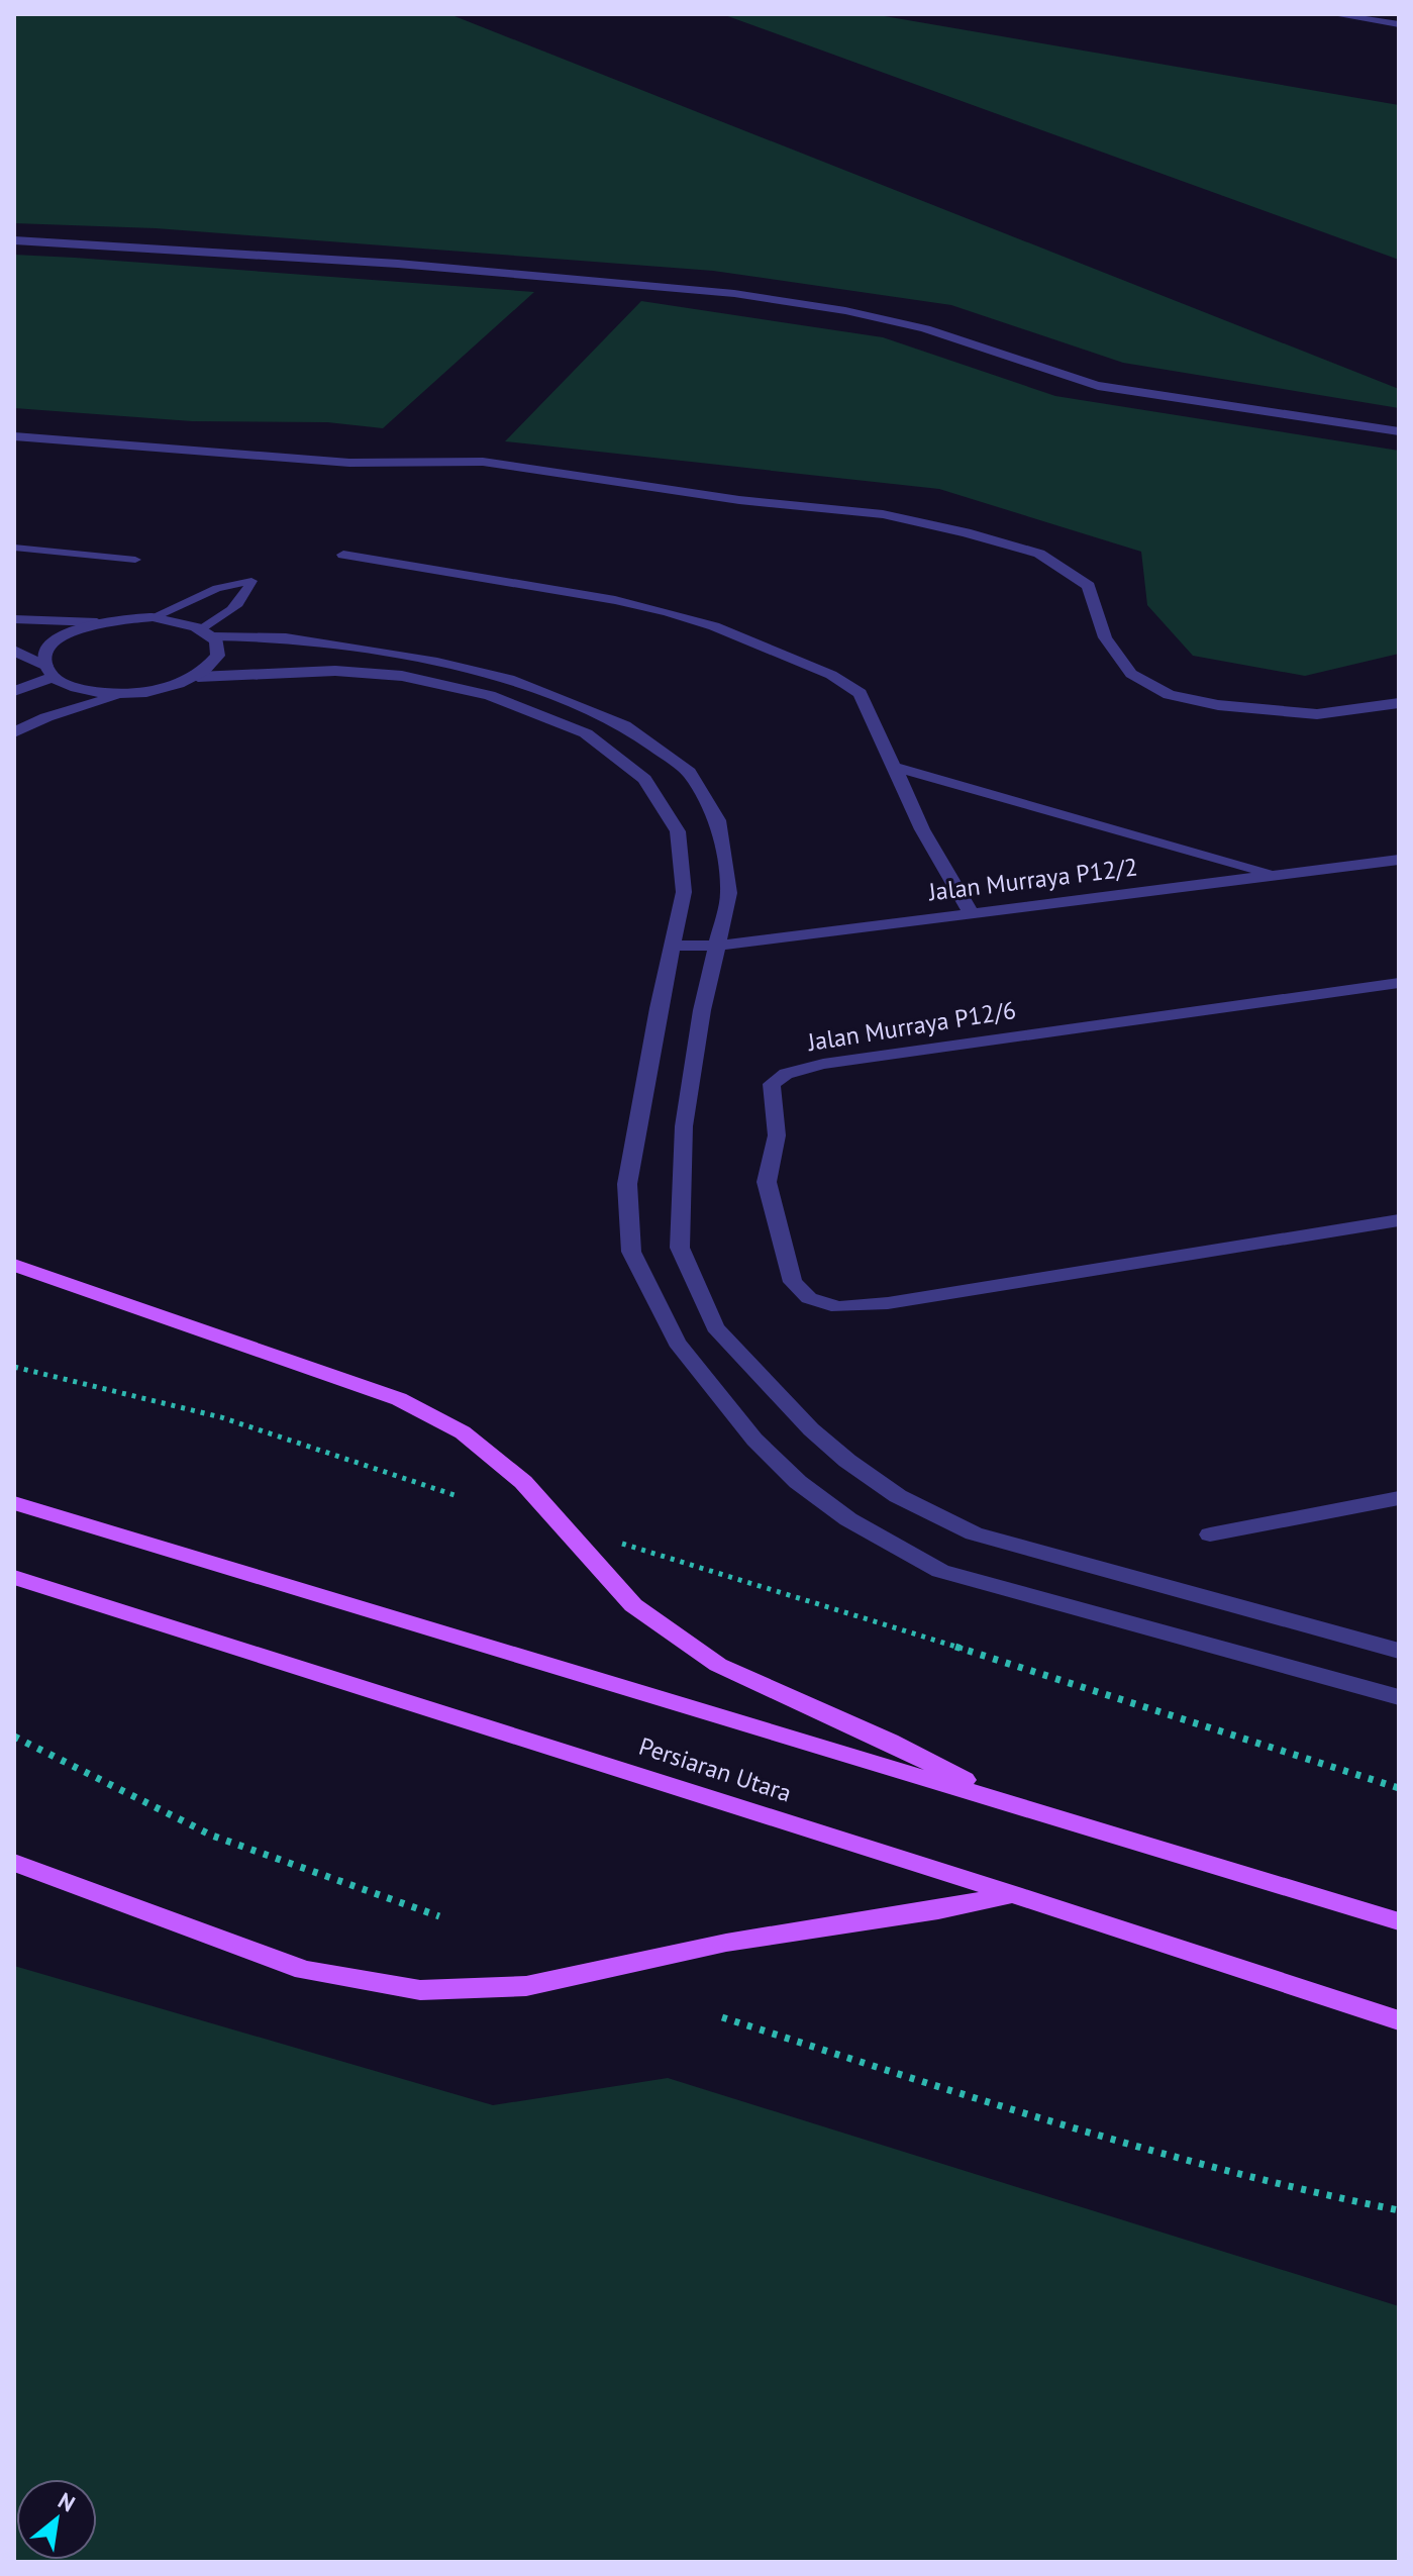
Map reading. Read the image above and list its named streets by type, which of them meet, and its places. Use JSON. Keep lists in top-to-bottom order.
{
  "streets": {
    "main road": ["Persiaran Utara"],
    "street": ["Jalan Murraya P12/2", "Jalan Murraya P12/6"]
  },
  "north": "top right"
}
